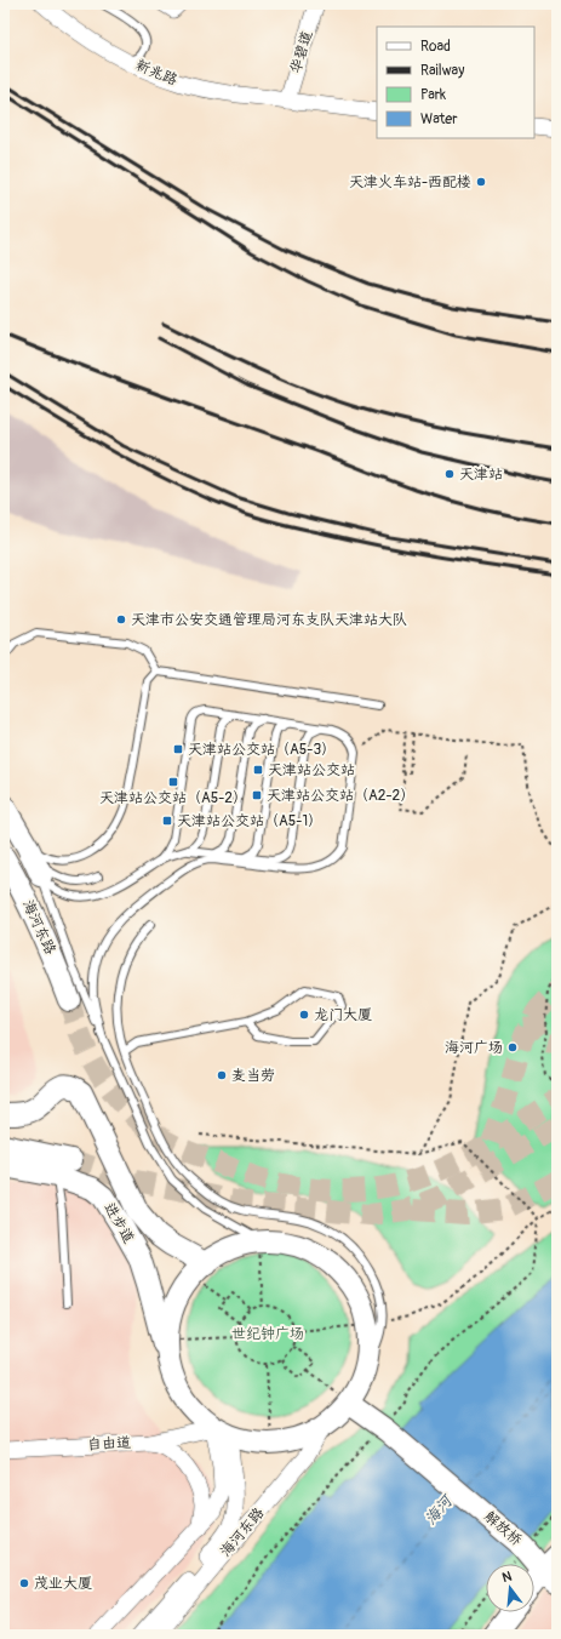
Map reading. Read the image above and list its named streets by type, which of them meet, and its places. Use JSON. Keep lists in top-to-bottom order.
{
  "streets": {
    "street": [
      "华碧道",
      "新兆路",
      "海河东路",
      "进步道",
      "自由道",
      "解放桥"
    ]
  },
  "crossings": [
    ["华碧道", "新兆路"],
    ["海河东路", "进步道"],
    ["海河东路", "自由道"],
    ["进步道", "自由道"]
  ],
  "water": ["海河"],
  "parks": ["世纪钟广场"],
  "places": {
    "other": [
      "天津火车站-西配楼",
      "天津站",
      "天津市公安交通管理局河东支队天津站大队",
      "龙门大厦",
      "海河广场",
      "麦当劳",
      "茂业大厦"
    ],
    "transit": [
      "天津站公交站（A5-3）",
      "天津站公交站",
      "天津站公交站（A5-2）",
      "天津站公交站（A2-2）",
      "天津站公交站（A5-1）"
    ]
  },
  "legend": [
    "Road",
    "Railway",
    "Park",
    "Water"
  ],
  "north": "top"
}
